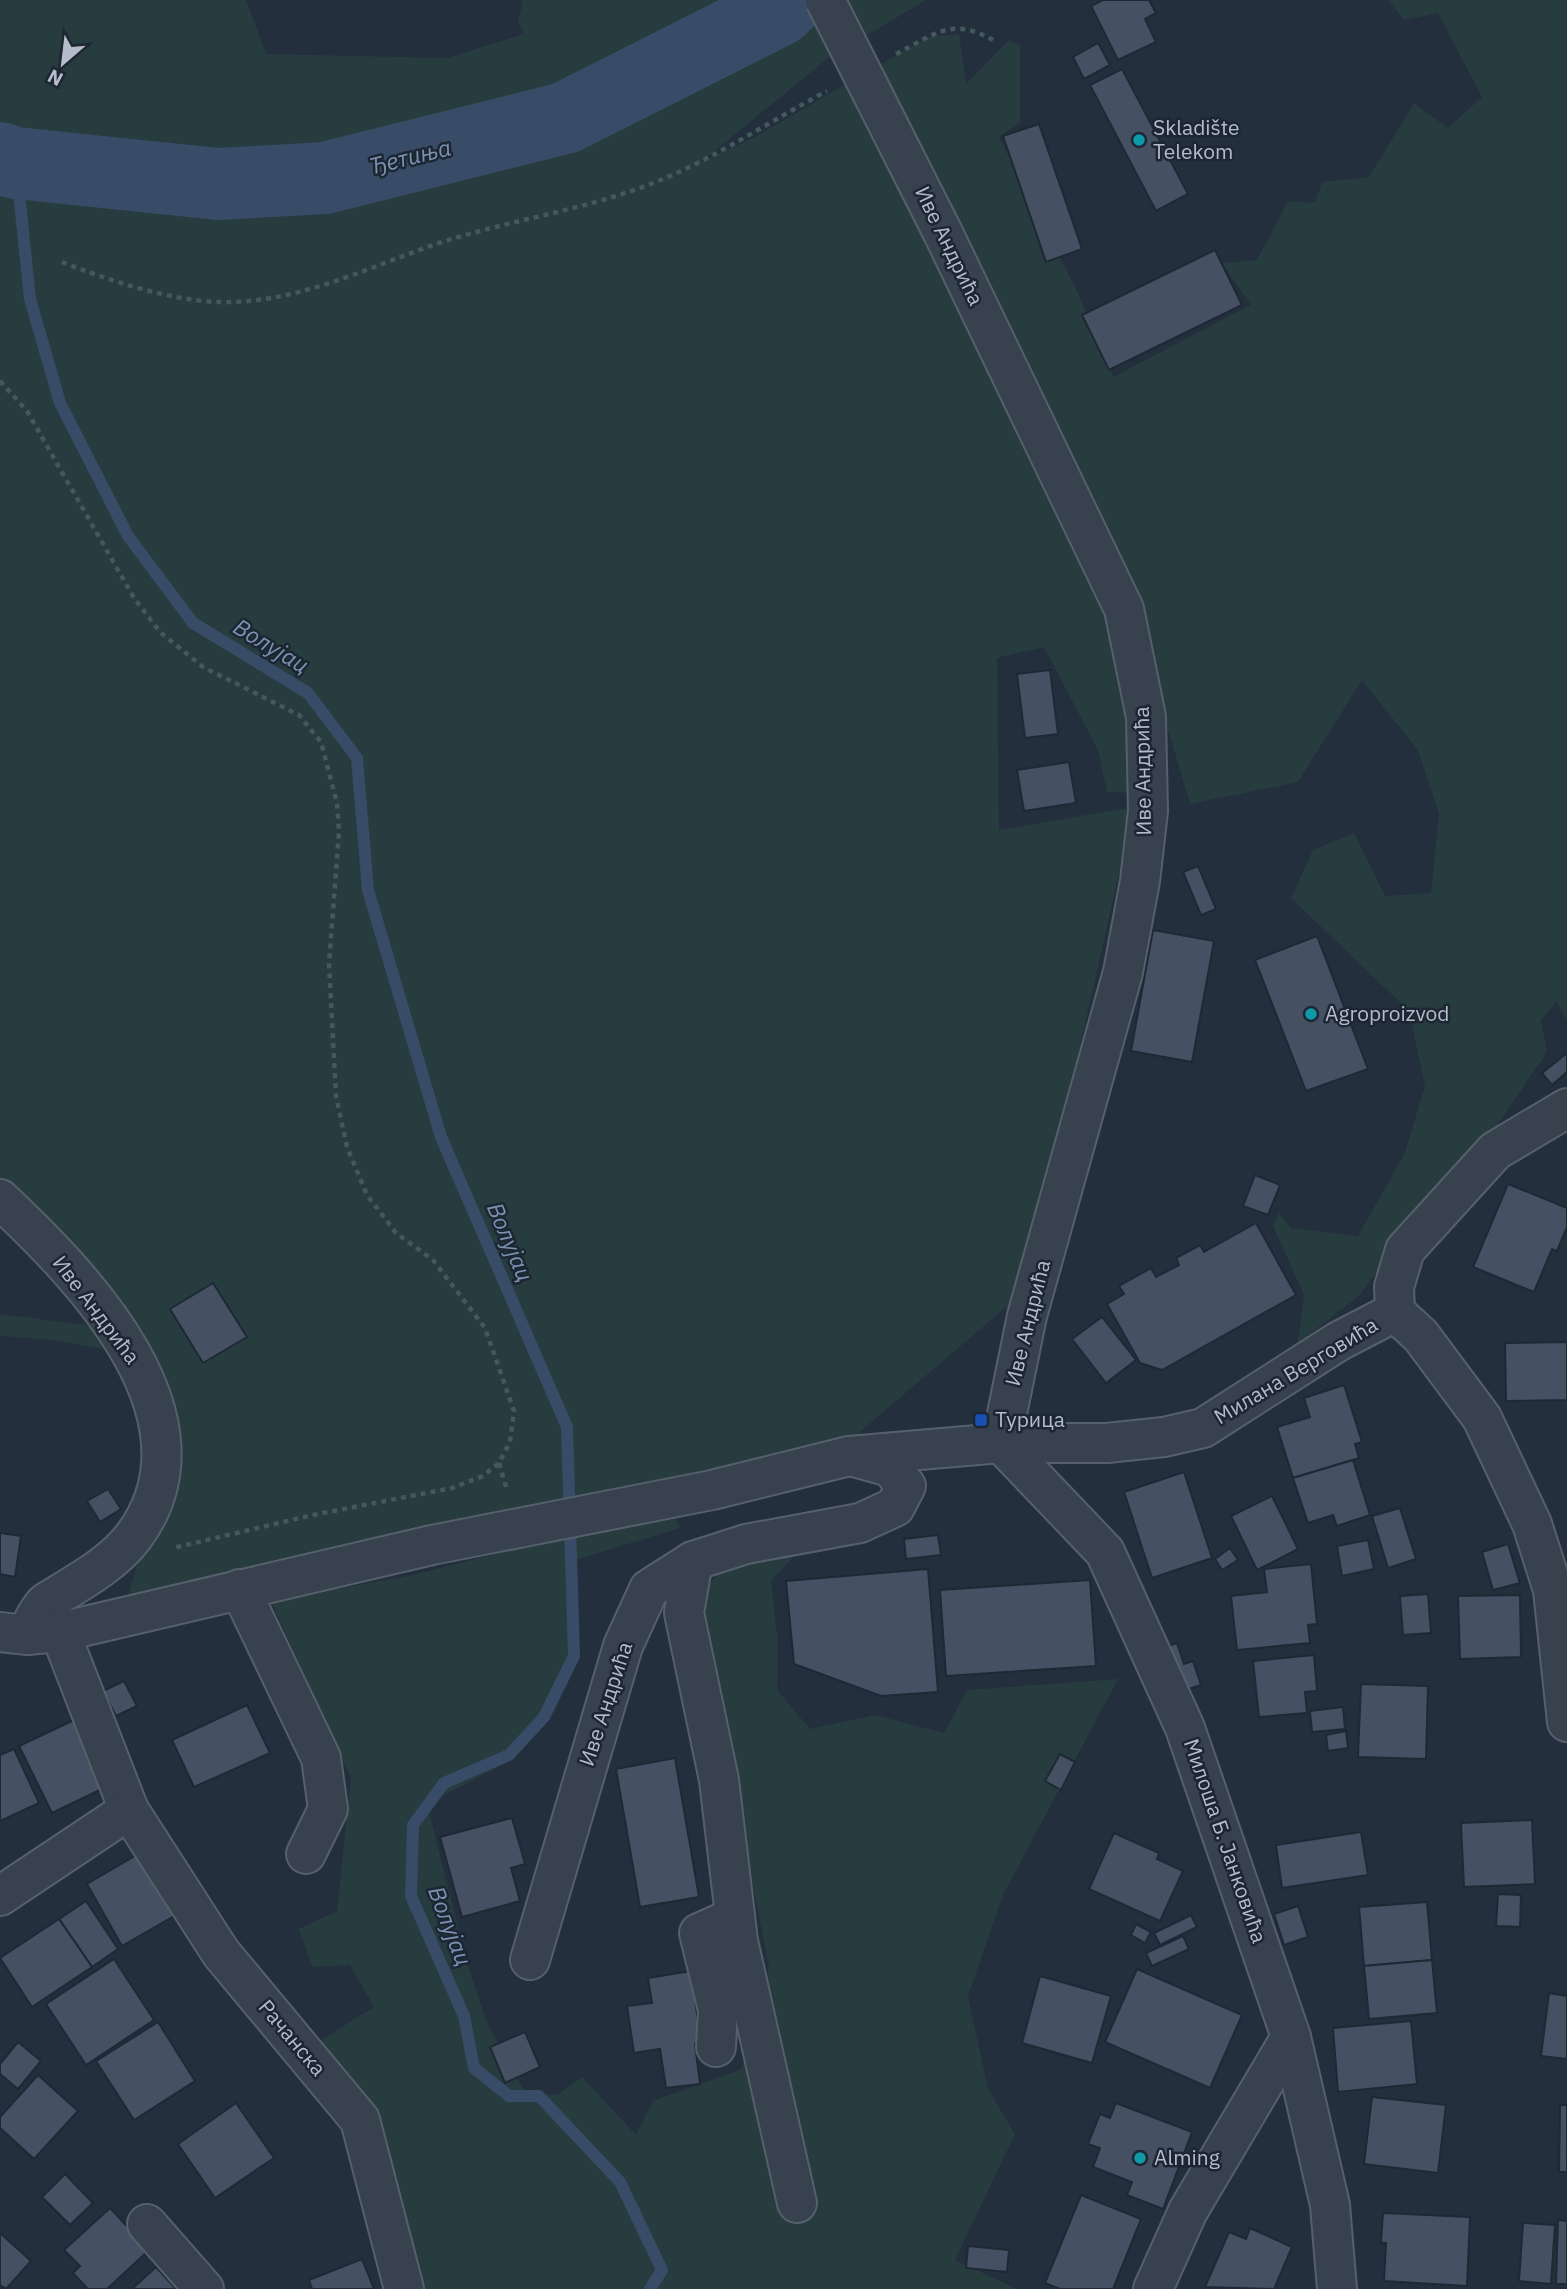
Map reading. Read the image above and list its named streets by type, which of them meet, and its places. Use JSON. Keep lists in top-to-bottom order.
{
  "streets": {
    "street": [
      "Иве Андрића",
      "Милана Верговића",
      "Милоша Б. Јанковића",
      "Рачанска"
    ]
  },
  "crossings": [
    ["Иве Андрића", "Милана Верговића"],
    ["Иве Андрића", "Милоша Б. Јанковића"],
    ["Иве Андрића", "Рачанска"],
    ["Милана Верговића", "Милоша Б. Јанковића"]
  ],
  "water": ["Ђетиња", "Волујац"],
  "places": {
    "other": ["Skladište Telekom", "Agroproizvod", "Alming"],
    "transit": ["Турица"]
  },
  "north": "bottom left"
}
